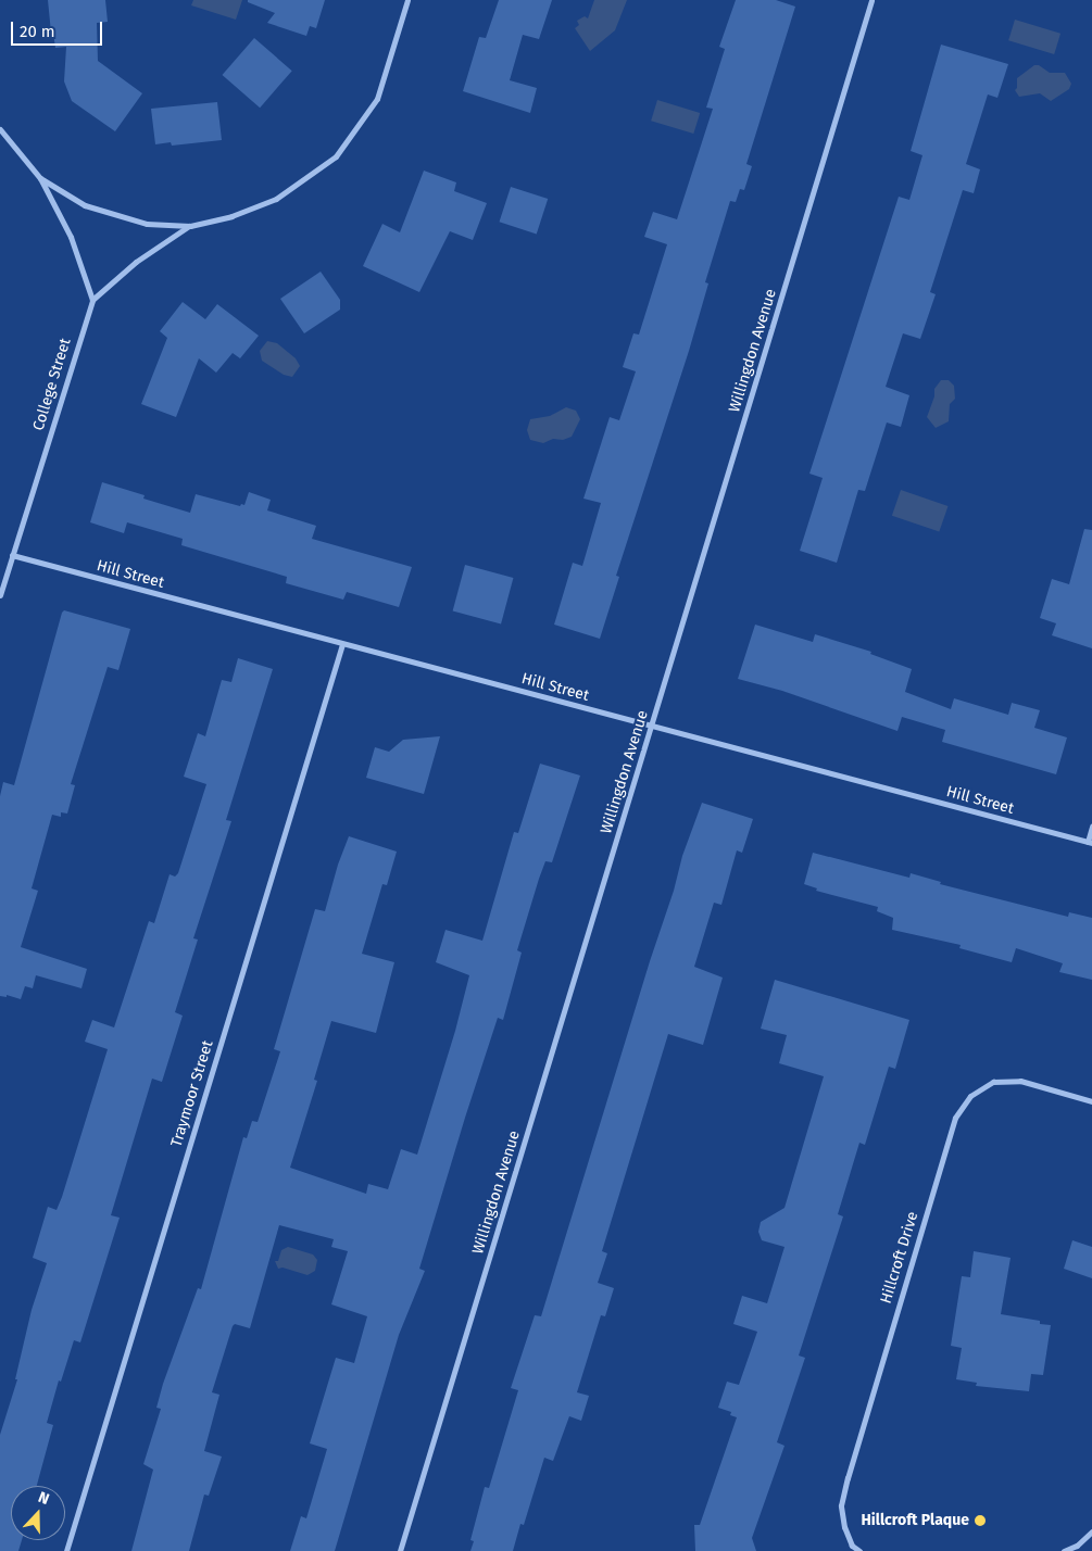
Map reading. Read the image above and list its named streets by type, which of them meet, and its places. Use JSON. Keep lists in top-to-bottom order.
{
  "streets": {
    "street": [
      "Willingdon Avenue",
      "College Street",
      "Hill Street",
      "Traymoor Street",
      "Hillcroft Drive"
    ]
  },
  "crossings": [
    ["Willingdon Avenue", "Hill Street"],
    ["College Street", "Hill Street"],
    ["Hill Street", "Traymoor Street"]
  ],
  "places": ["Hillcroft Plaque"],
  "scale_bar": "20 m",
  "north": "top"
}
